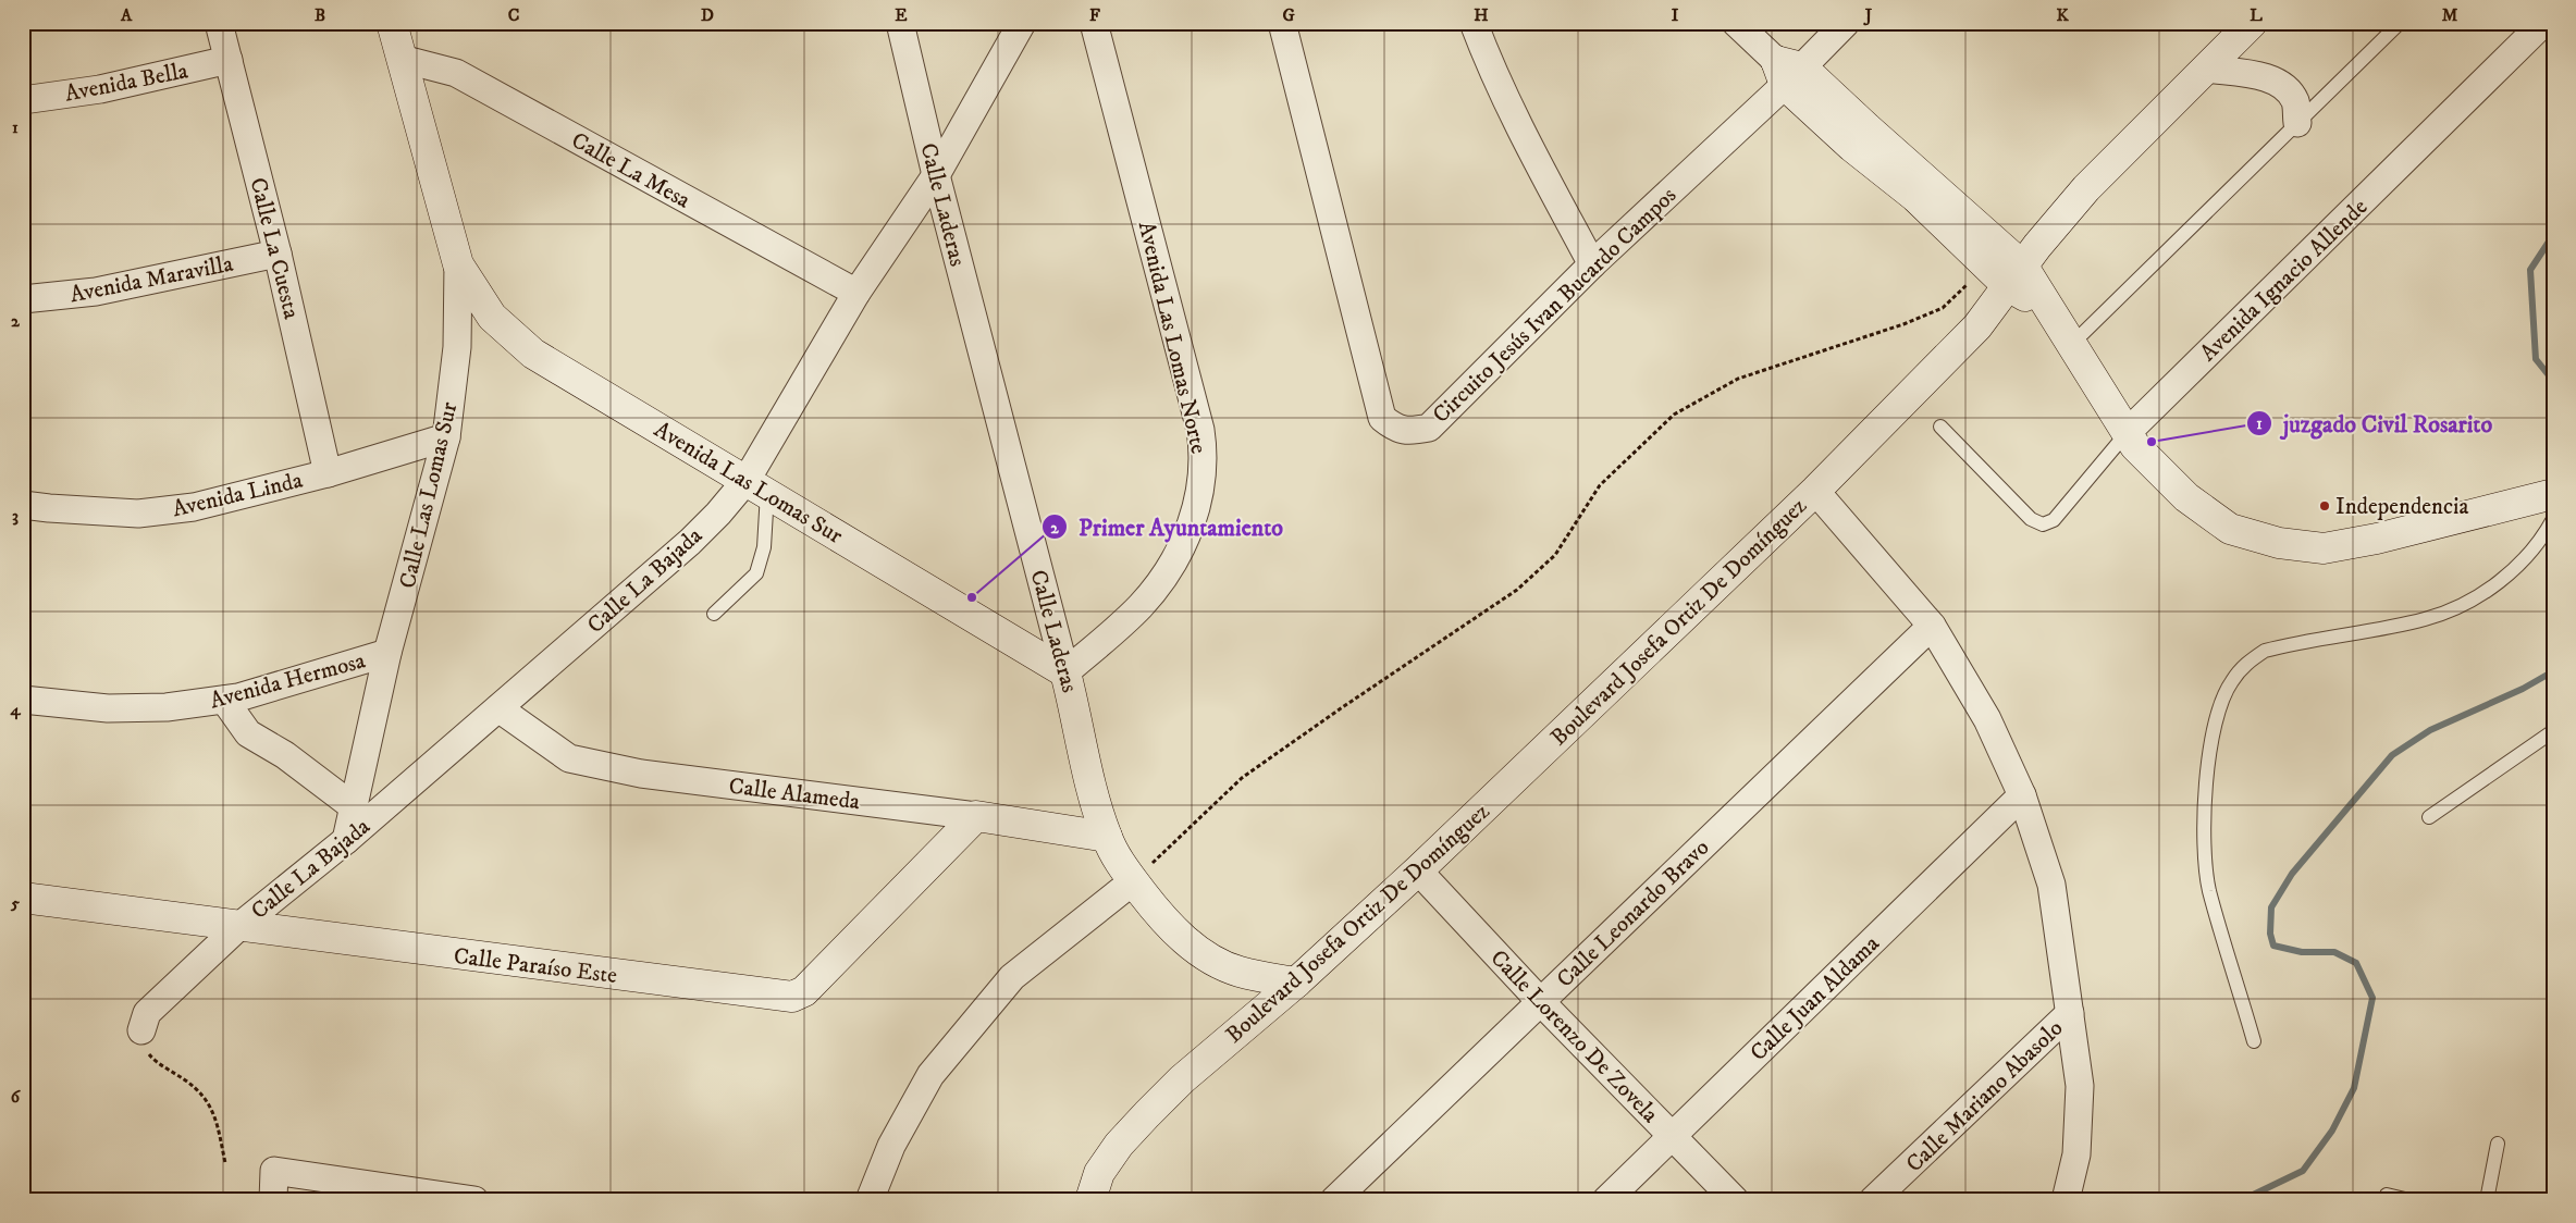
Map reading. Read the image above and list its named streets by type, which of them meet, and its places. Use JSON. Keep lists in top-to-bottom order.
{
  "streets": {
    "street": [
      "Avenida Bella",
      "Calle La Mesa",
      "Calle Laderas",
      "Calle La Cuesta",
      "Avenida Maravilla",
      "Avenida Ignacio Allende",
      "Circuito Jesús Ivan Bucardo Campos",
      "Avenida Las Lomas Norte",
      "Avenida Las Lomas Sur",
      "Avenida Linda",
      "Calle Las Lomas Sur",
      "Calle La Bajada",
      "Boulevard Josefa Ortiz De Domínguez",
      "Avenida Hermosa",
      "Calle Alameda",
      "Calle Leonardo Bravo",
      "Calle Paraíso Este",
      "Calle Juan Aldama",
      "Calle Lorenzo De Zovela",
      "Calle Mariano Abasolo"
    ]
  },
  "crossings": [
    ["Avenida Bella", "Calle La Cuesta"],
    ["Calle La Mesa", "Calle Las Lomas Sur"],
    ["Calle La Mesa", "Calle La Bajada"],
    ["Calle Laderas", "Avenida Las Lomas Norte"],
    ["Calle Laderas", "Avenida Las Lomas Sur"],
    ["Calle Laderas", "Calle La Bajada"],
    ["Calle Laderas", "Boulevard Josefa Ortiz De Domínguez"],
    ["Calle Laderas", "Calle Alameda"],
    ["Calle La Cuesta", "Avenida Maravilla"],
    ["Calle La Cuesta", "Avenida Linda"],
    ["Avenida Las Lomas Norte", "Avenida Las Lomas Sur"],
    ["Avenida Las Lomas Sur", "Calle Las Lomas Sur"],
    ["Avenida Las Lomas Sur", "Calle La Bajada"],
    ["Avenida Linda", "Calle Las Lomas Sur"],
    ["Calle Las Lomas Sur", "Calle La Bajada"],
    ["Calle Las Lomas Sur", "Avenida Hermosa"],
    ["Calle La Bajada", "Calle Alameda"],
    ["Calle La Bajada", "Calle Paraíso Este"],
    ["Boulevard Josefa Ortiz De Domínguez", "Calle Lorenzo De Zovela"],
    ["Calle Alameda", "Calle Paraíso Este"],
    ["Calle Leonardo Bravo", "Calle Lorenzo De Zovela"],
    ["Calle Juan Aldama", "Calle Lorenzo De Zovela"]
  ],
  "places": ["juzgado Civil Rosarito", "Independencia", "Primer Ayuntamiento"],
  "grid": {
    "columns": [
      "A",
      "B",
      "C",
      "D",
      "E",
      "F",
      "G",
      "H",
      "I",
      "J",
      "K",
      "L",
      "M"
    ],
    "rows": [
      "1",
      "2",
      "3",
      "4",
      "5",
      "6"
    ]
  }
}
